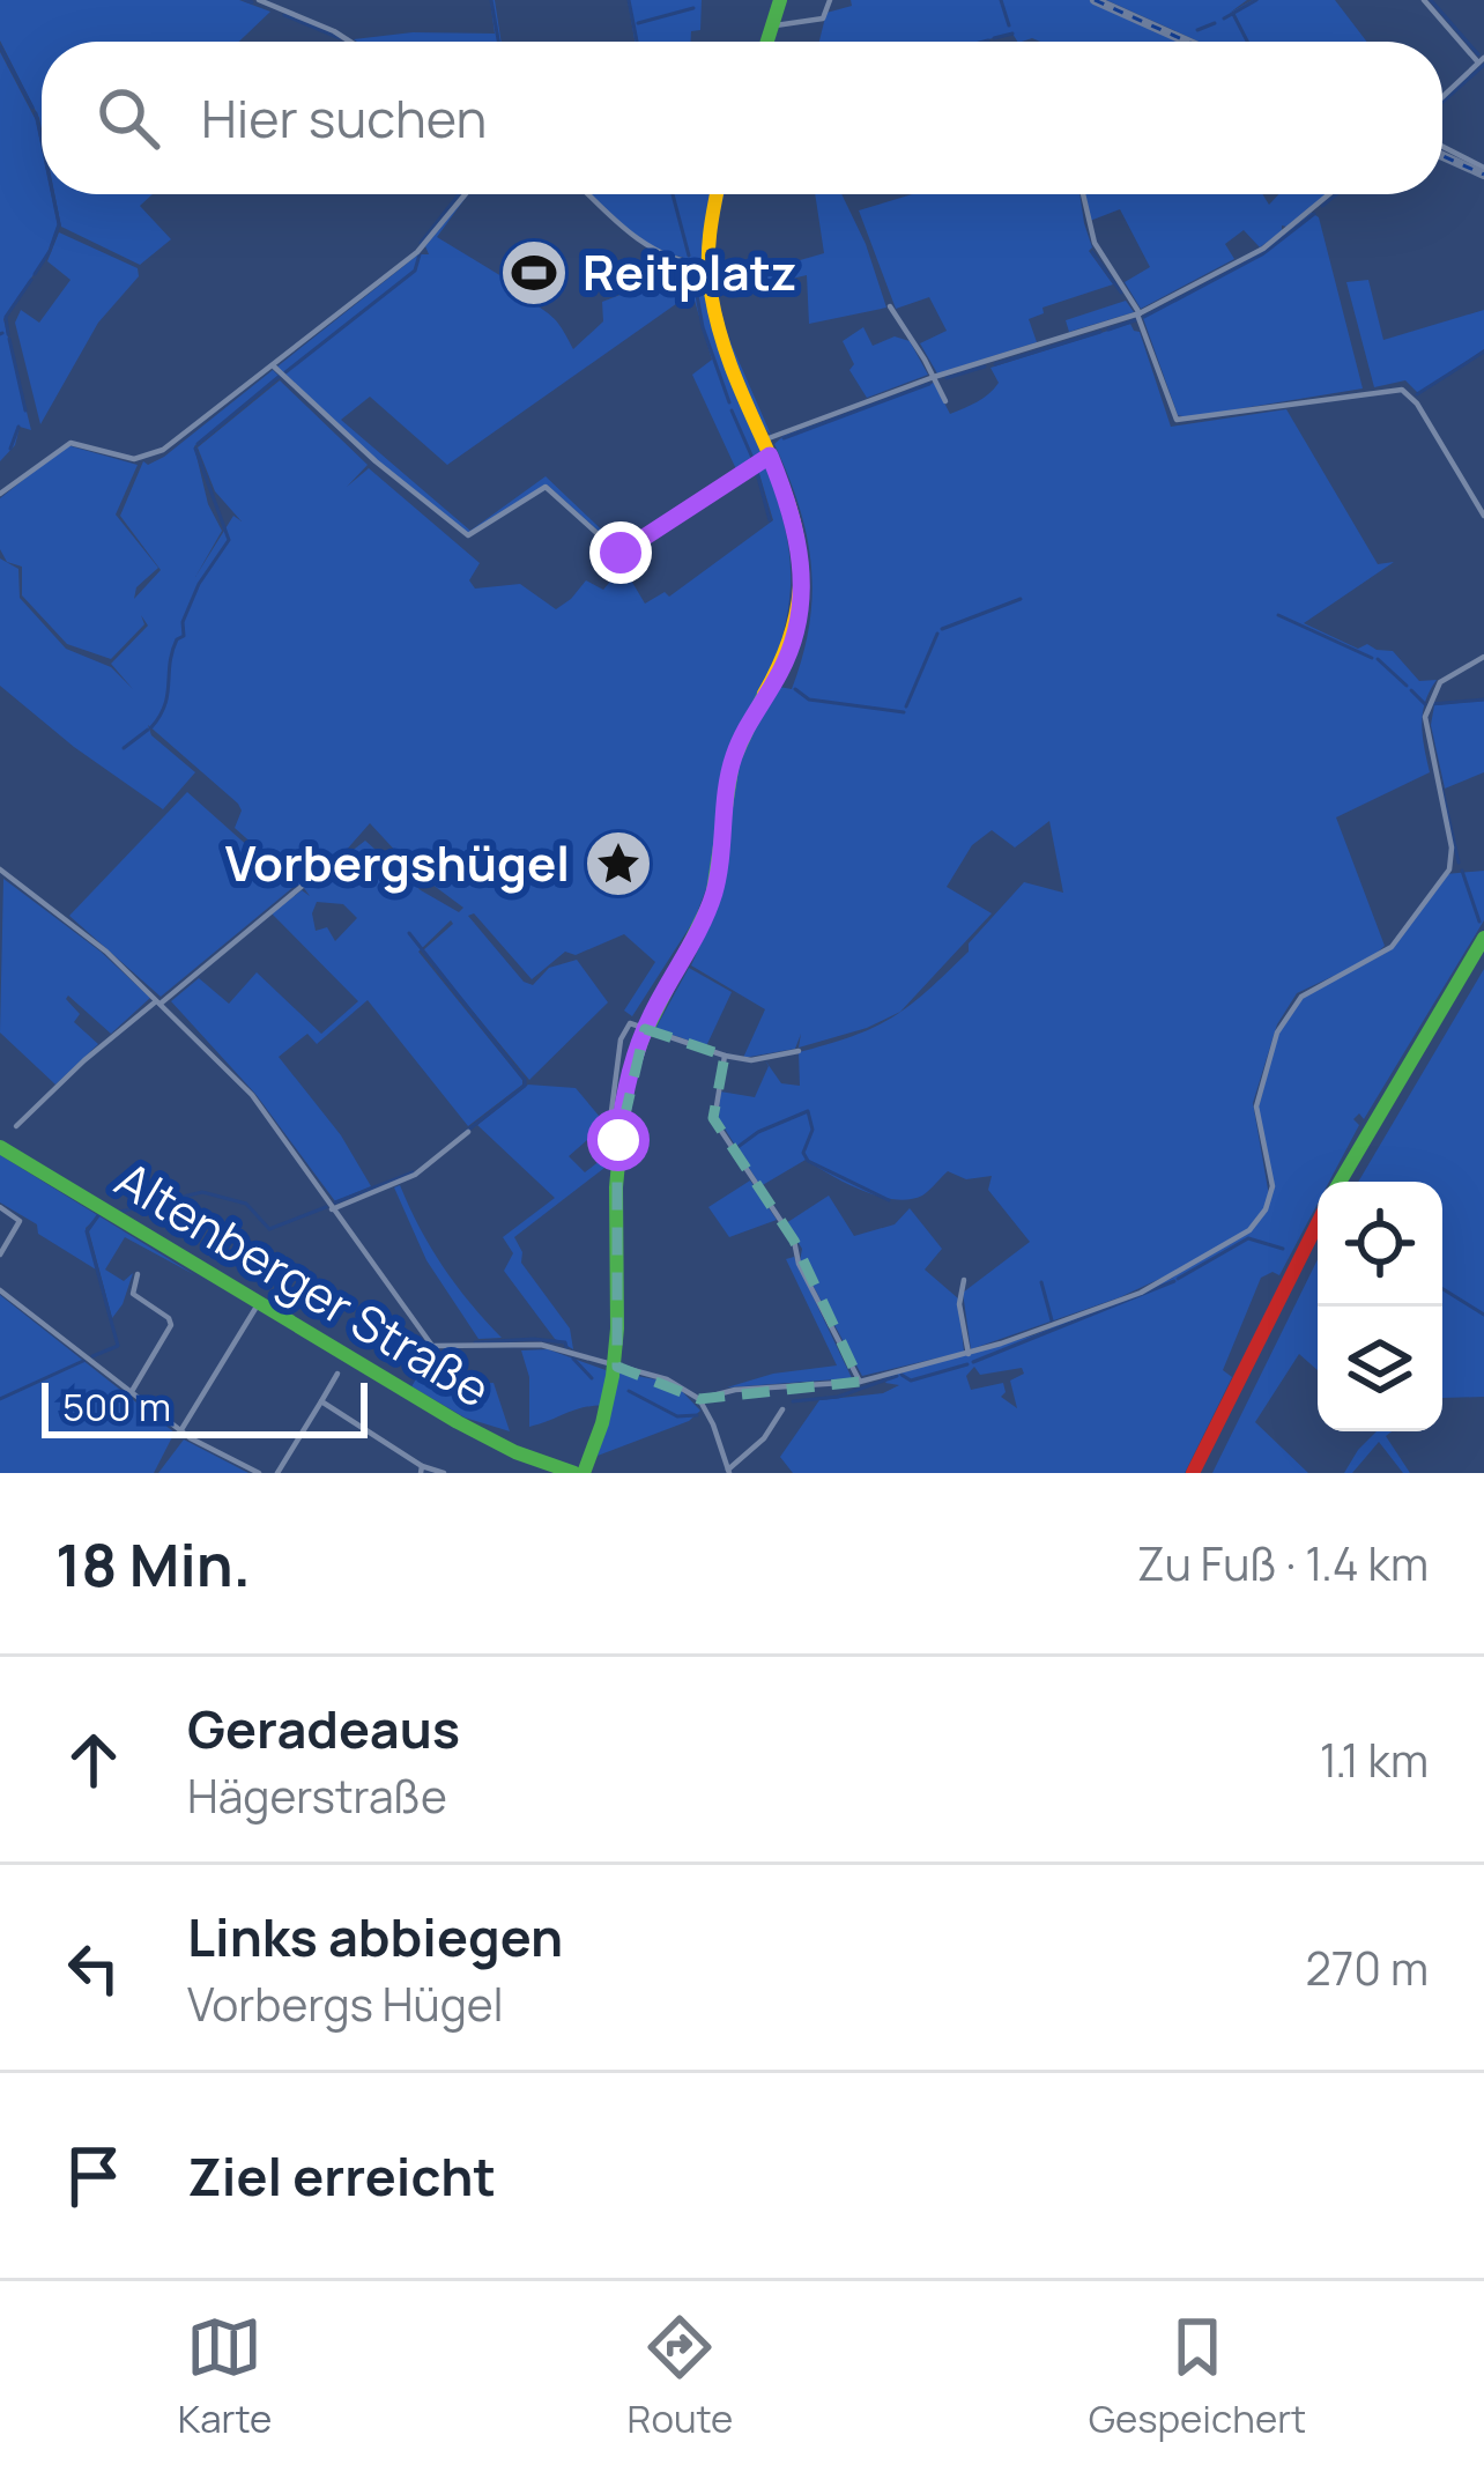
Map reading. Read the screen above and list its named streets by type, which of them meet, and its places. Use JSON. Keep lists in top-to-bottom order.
{
  "streets": {
    "main road": ["Altenberger Straße"]
  },
  "places": {
    "sports": ["Reitplatz"],
    "place": ["Vorbergshügel"]
  },
  "scale_bar": "500 m",
  "page": {
    "search": "Hier suchen",
    "scale": "500 m",
    "heading": ["18 Min.", "Zu Fuß · 1.4 km"],
    "list": [
      ["Geradeaus", "Hägerstraße", "1.1 km"],
      ["Links abbiegen", "Vorbergs Hügel", "270 m"],
      "Ziel erreicht"
    ],
    "nav": ["Karte", "Route", "Gespeichert"]
  }
}
